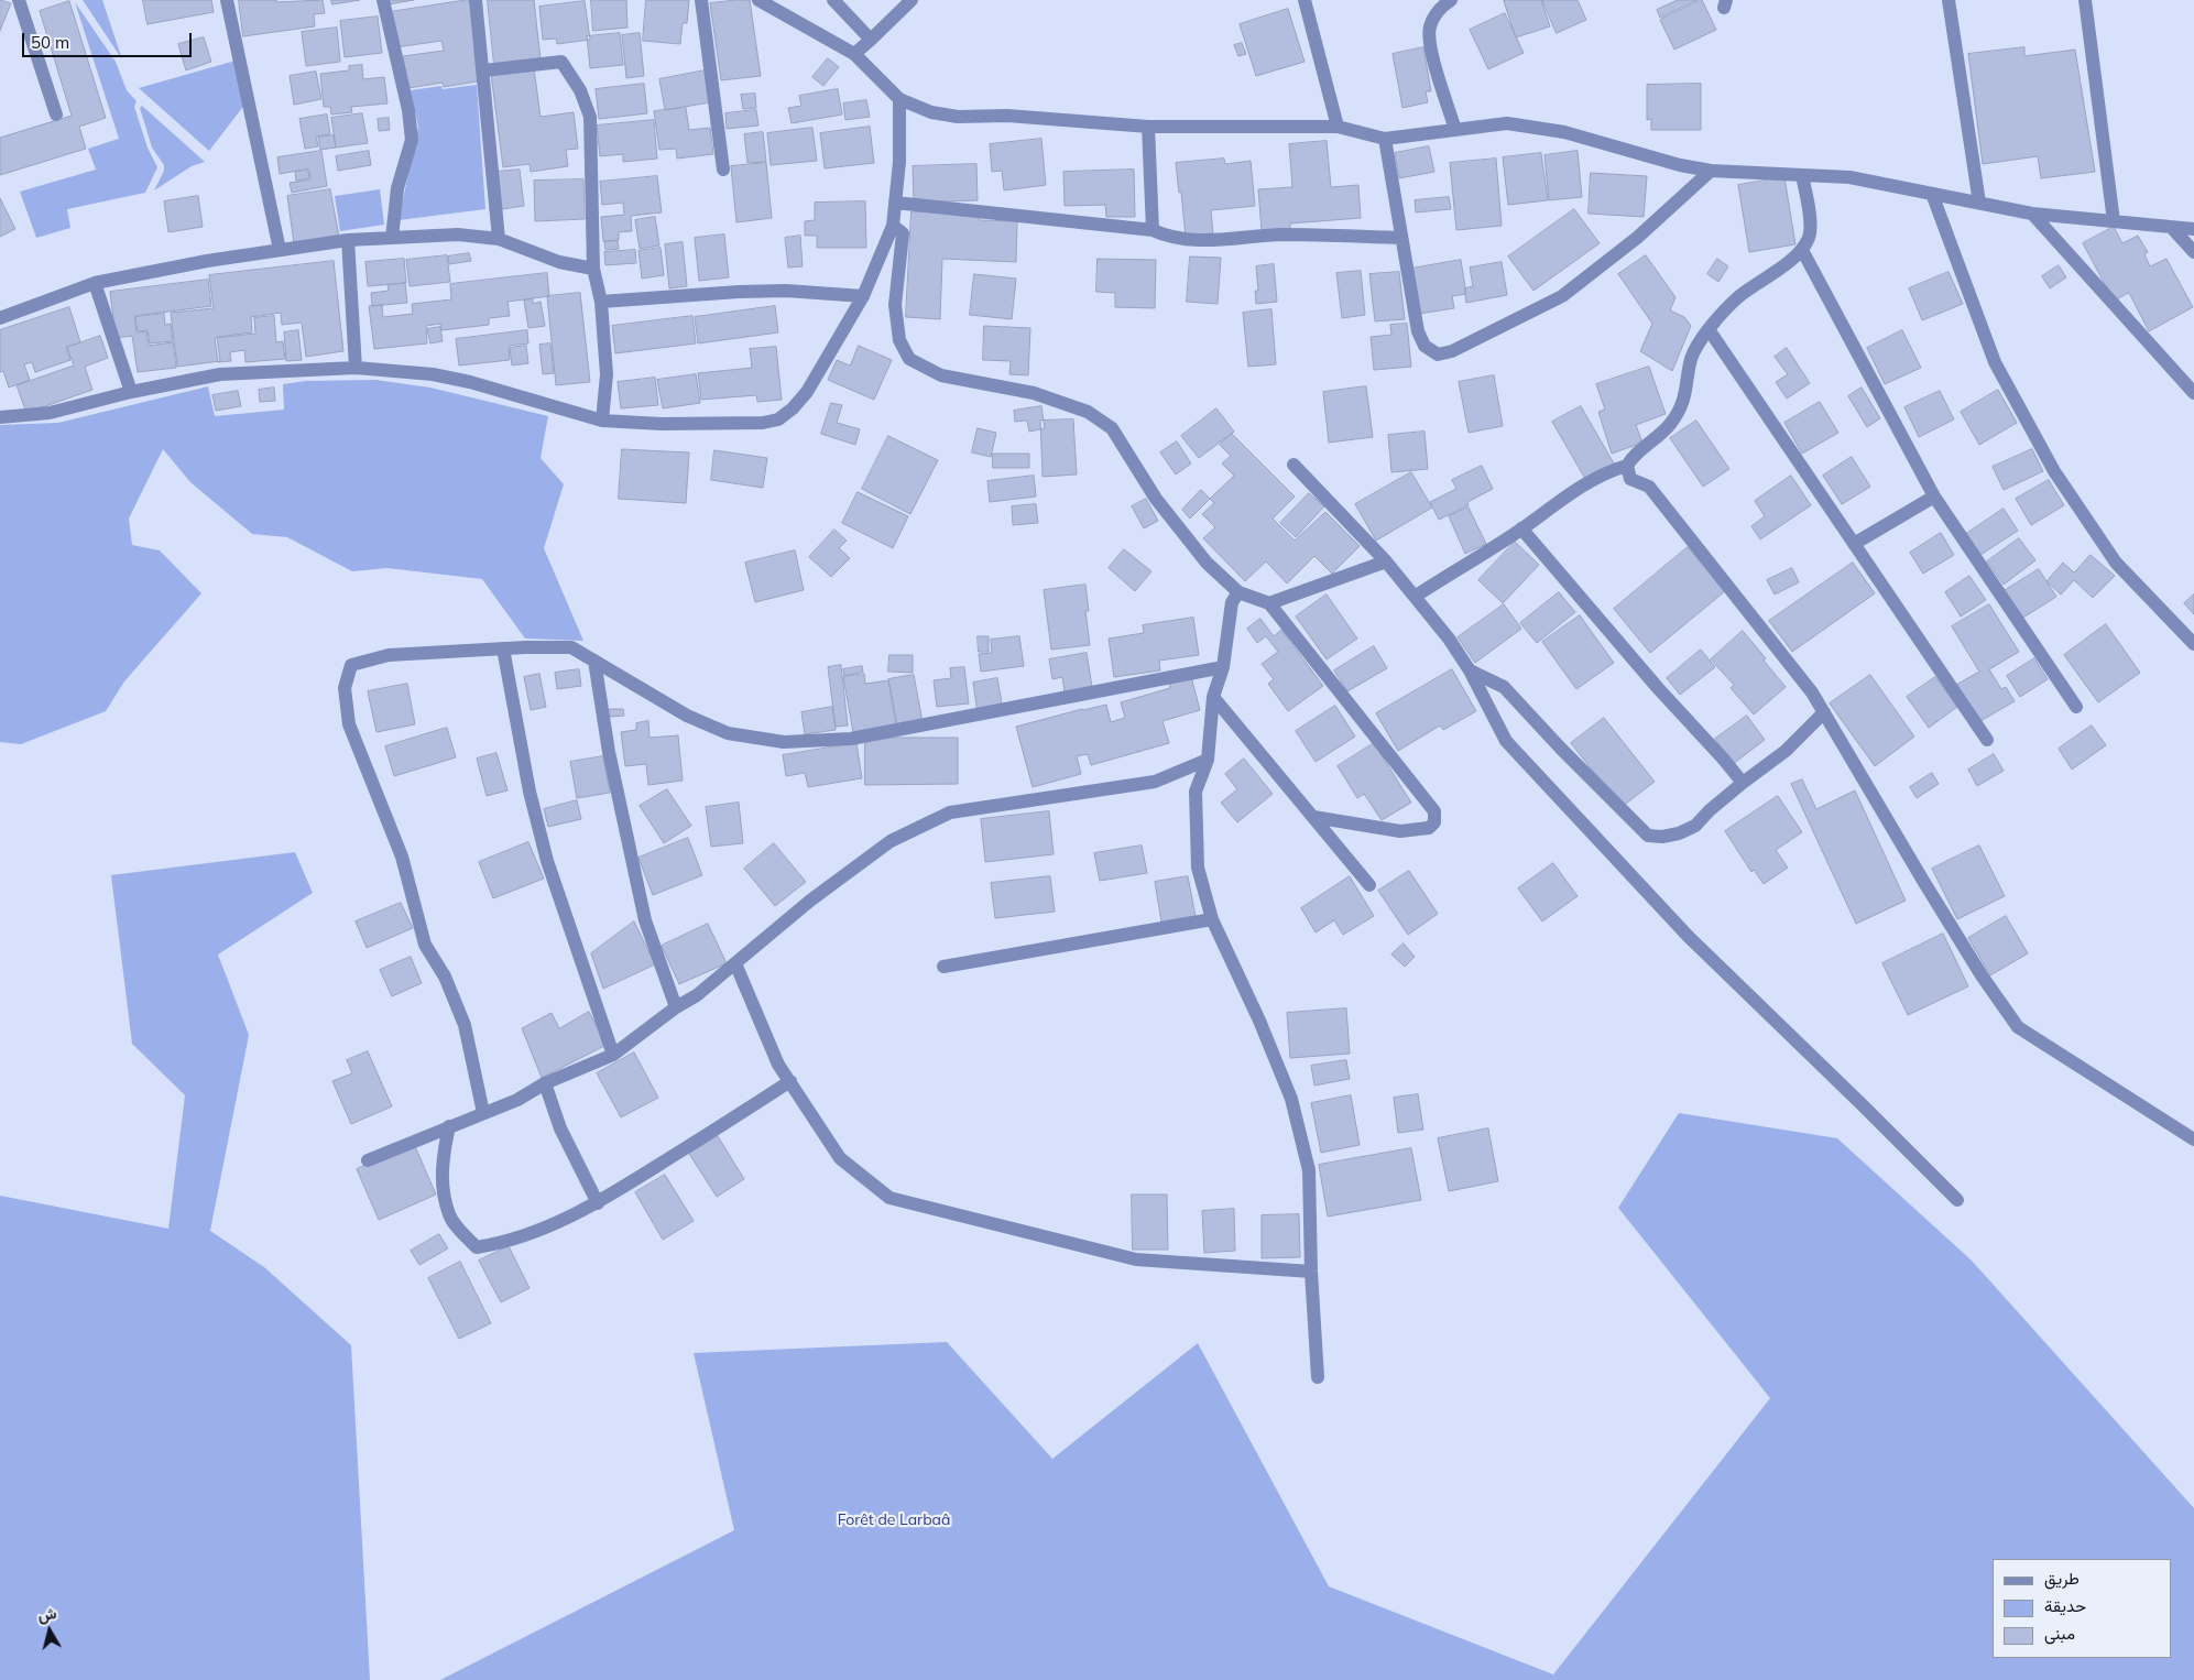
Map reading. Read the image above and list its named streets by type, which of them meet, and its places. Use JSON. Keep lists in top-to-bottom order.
{
  "parks": ["Forêt de Larbaâ"],
  "legend": ["طريق", "حديقة", "مبنى"],
  "scale_bar": "50 m",
  "north": "top"
}
